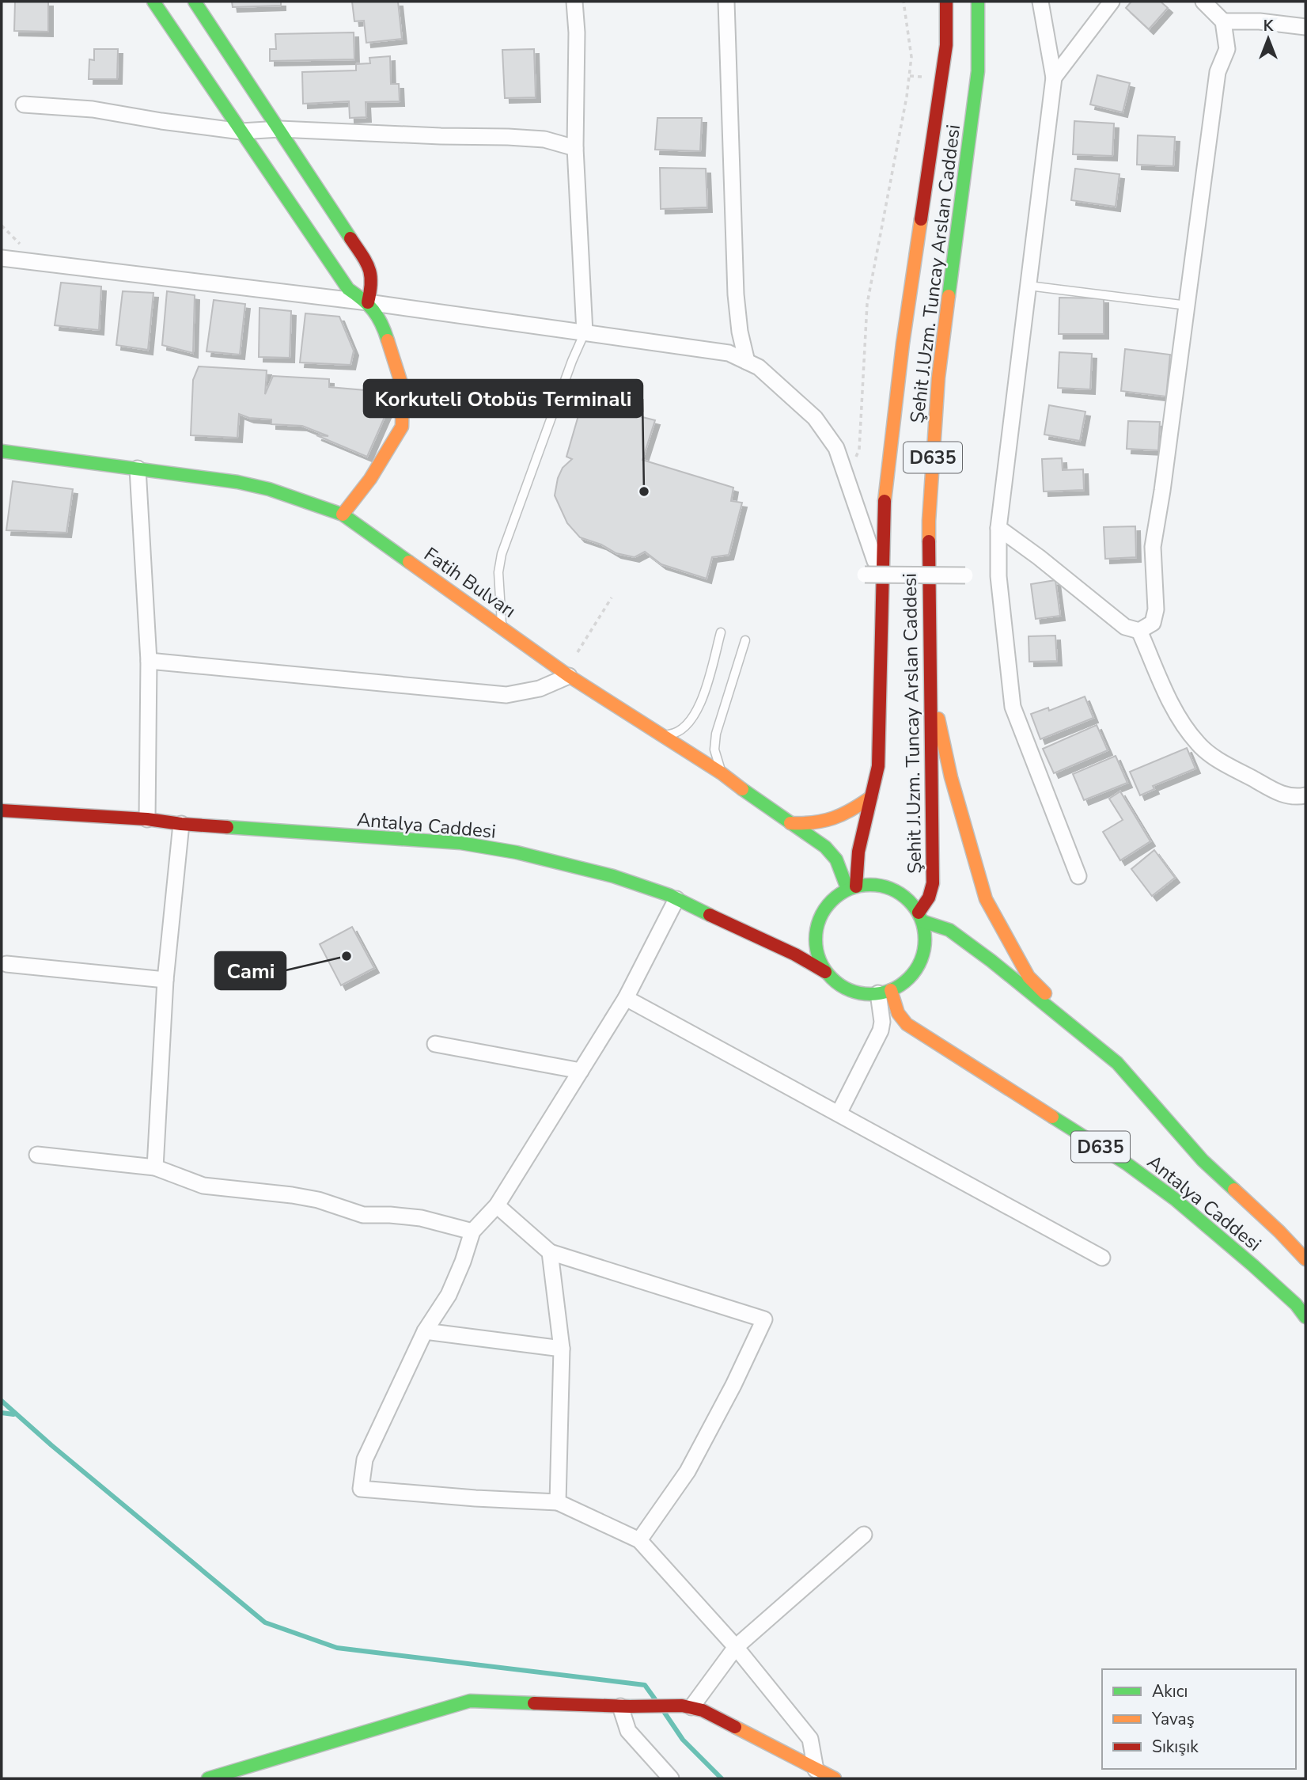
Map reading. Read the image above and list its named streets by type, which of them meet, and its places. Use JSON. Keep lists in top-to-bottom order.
{
  "streets": {
    "main road": [
      "Şehit J.Uzm. Tuncay Arslan Caddesi",
      "D635",
      "Fatih Bulvarı",
      "Antalya Caddesi"
    ]
  },
  "crossings": [
    ["Şehit J.Uzm. Tuncay Arslan Caddesi", "Fatih Bulvarı"],
    ["Şehit J.Uzm. Tuncay Arslan Caddesi", "Antalya Caddesi"],
    ["Fatih Bulvarı", "Antalya Caddesi"]
  ],
  "places": ["Korkuteli Otobüs Terminali", "Cami"],
  "legend": ["Akıcı", "Yavaş", "Sıkışık"],
  "north": "top"
}
